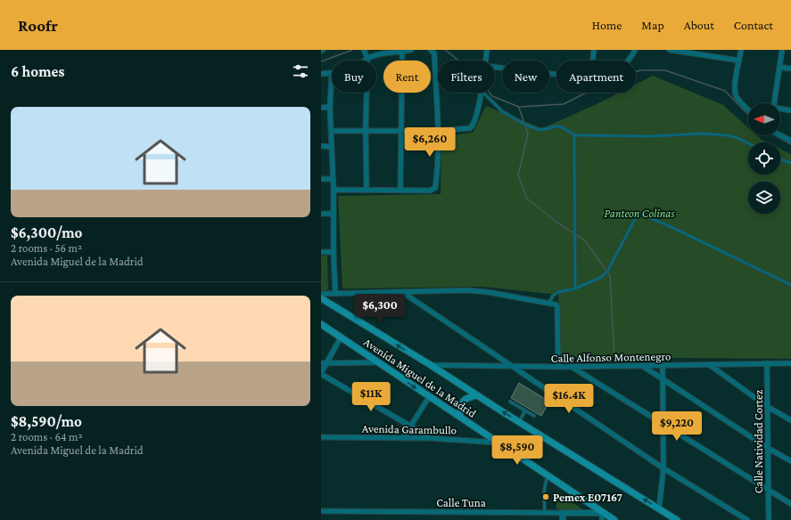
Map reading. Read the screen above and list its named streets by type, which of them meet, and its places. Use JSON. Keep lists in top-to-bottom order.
{
  "streets": {
    "main road": ["Avenida Miguel de la Madrid"],
    "street": [
      "Calle Alfonso Montenegro",
      "Avenida Garambullo",
      "Calle Natividad Cortez",
      "Calle Tuna"
    ]
  },
  "crossings": [
    ["Calle Alfonso Montenegro", "Avenida Miguel de la Madrid"],
    ["Calle Alfonso Montenegro", "Calle Natividad Cortez"],
    ["Avenida Miguel de la Madrid", "Avenida Garambullo"],
    ["Avenida Miguel de la Madrid", "Calle Tuna"]
  ],
  "parks": ["Panteon Colinas"],
  "places": ["Pemex E07167"],
  "north": "left",
  "page": {
    "header": "Roofr",
    "nav": [
      "Home",
      "Map",
      "About",
      "Contact"
    ],
    "heading": "6 homes",
    "chip": [
      "Buy",
      "Rent",
      "Filters",
      "New",
      "Apartment"
    ],
    "list": [
      {
        "name": "$6,300/mo",
        "note": "2 rooms · 56 m² · Avenida Miguel de la Madrid"
      },
      {
        "name": "$8,590/mo",
        "note": "2 rooms · 64 m² · Avenida Miguel de la Madrid"
      }
    ],
    "price": [
      "$6,260",
      "$6,300",
      "$11K",
      "$16.4K",
      "$9,220",
      "$8,590"
    ]
  }
}
